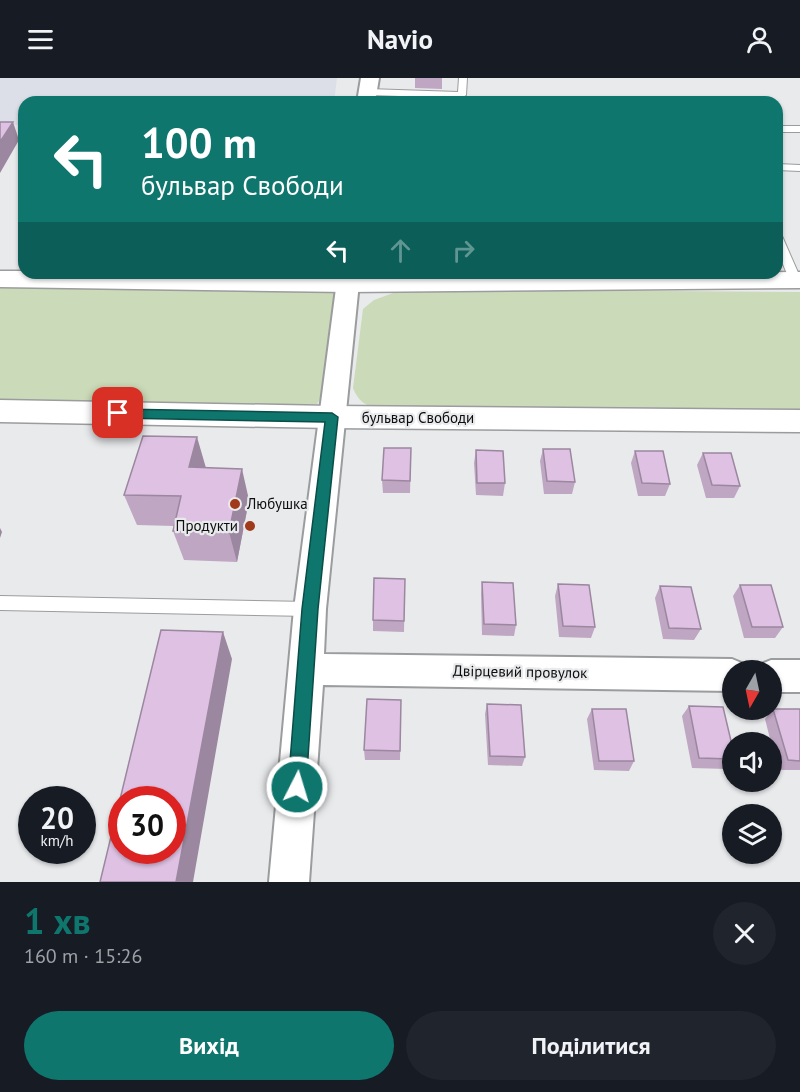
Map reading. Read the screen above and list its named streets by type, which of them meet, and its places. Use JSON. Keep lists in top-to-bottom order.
{
  "streets": {
    "street": ["бульвар Свободи", "Двірцевий провулок"]
  },
  "places": ["Любушка", "Продукти"],
  "north": "bottom",
  "page": {
    "header": "Navio",
    "turn": ["100 m", "бульвар Свободи"],
    "speed": "20 km/h",
    "limit": "30",
    "heading": ["1 хв", "160 m · 15:26"],
    "buttons": ["Вихід", "Поділитися"]
  }
}
